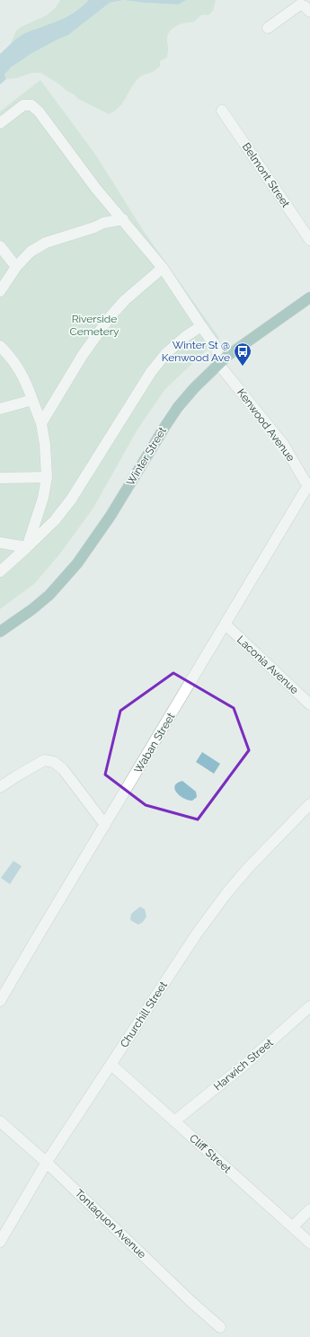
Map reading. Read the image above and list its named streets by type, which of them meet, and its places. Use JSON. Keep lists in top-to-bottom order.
{
  "streets": {
    "main road": ["Winter Street"],
    "street": [
      "Belmont Street",
      "Kenwood Avenue",
      "Laconia Avenue",
      "Waban Street",
      "Churchill Street",
      "Harwich Street",
      "Cliff Street",
      "Tontaquon Avenue"
    ]
  },
  "crossings": [
    ["Kenwood Avenue", "Winter Street"],
    ["Kenwood Avenue", "Waban Street"],
    ["Laconia Avenue", "Waban Street"],
    ["Churchill Street", "Cliff Street"],
    ["Churchill Street", "Tontaquon Avenue"],
    ["Harwich Street", "Cliff Street"]
  ],
  "parks": ["Riverside Cemetery"],
  "places": {
    "bus stop": ["Winter St @ Kenwood Ave"]
  }
}
